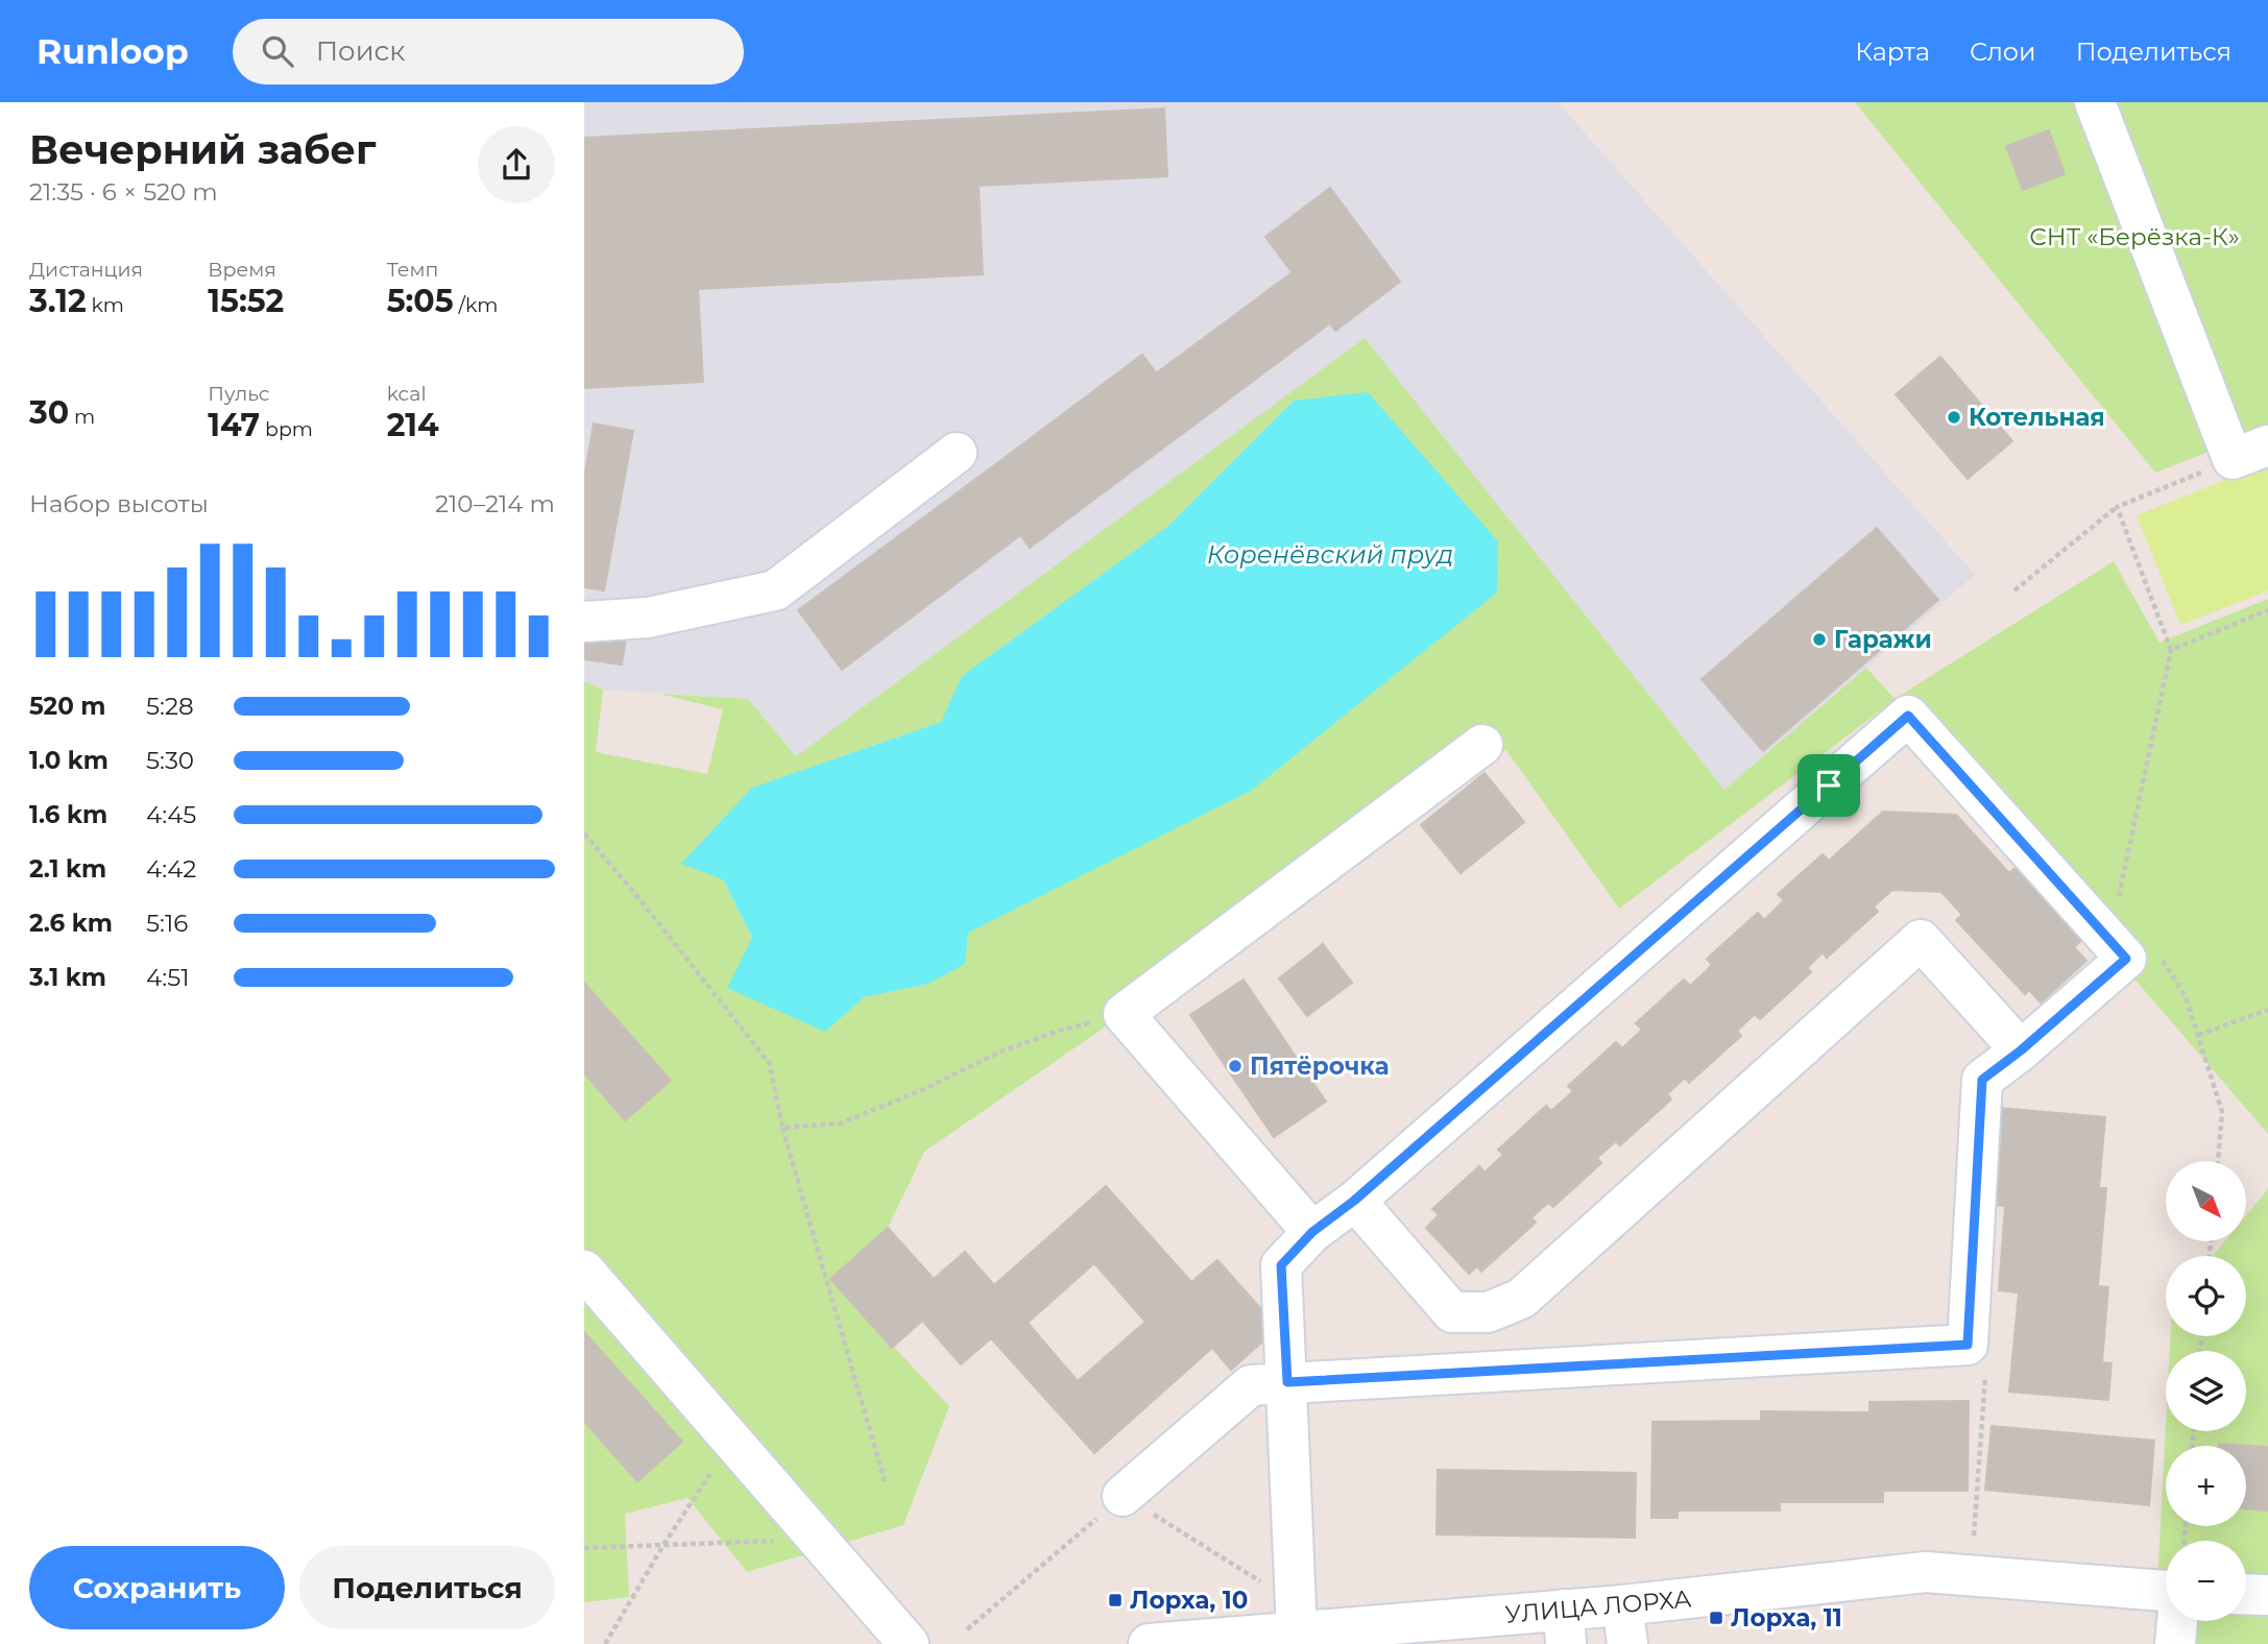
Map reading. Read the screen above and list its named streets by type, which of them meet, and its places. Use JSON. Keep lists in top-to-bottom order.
{
  "streets": {
    "street": ["УЛИЦА ЛОРХА"]
  },
  "water": ["Коренёвский пруд"],
  "parks": ["СНТ «Берёзка-К»"],
  "places": {
    "other": ["Котельная", "Гаражи", "Пятёрочка"],
    "transit": ["Лорха, 10", "Лорха, 11"]
  },
  "north": "bottom right",
  "page": {
    "header": "Runloop",
    "search": "Поиск",
    "nav": ["Карта", "Слои", "Поделиться"],
    "heading": ["Вечерний забег", "21:35 · 6 × 520 m"],
    "stats": [
      ["Дистанция", "3.12 km"],
      ["Время", "15:52"],
      ["Темп", "5:05 /km"],
      ["30 m"],
      ["Пульс", "147 bpm"],
      ["kcal", "214"]
    ],
    "chart": ["Набор высоты", "210–214 m"],
    "list": [
      {
        "name": "520 m",
        "note": "5:28"
      },
      {
        "name": "1.0 km",
        "note": "5:30"
      },
      {
        "name": "1.6 km",
        "note": "4:45"
      },
      {
        "name": "2.1 km",
        "note": "4:42"
      },
      {
        "name": "2.6 km",
        "note": "5:16"
      },
      {
        "name": "3.1 km",
        "note": "4:51"
      }
    ],
    "map_buttons": ["+", "−"],
    "buttons": ["Сохранить", "Поделиться"]
  }
}
